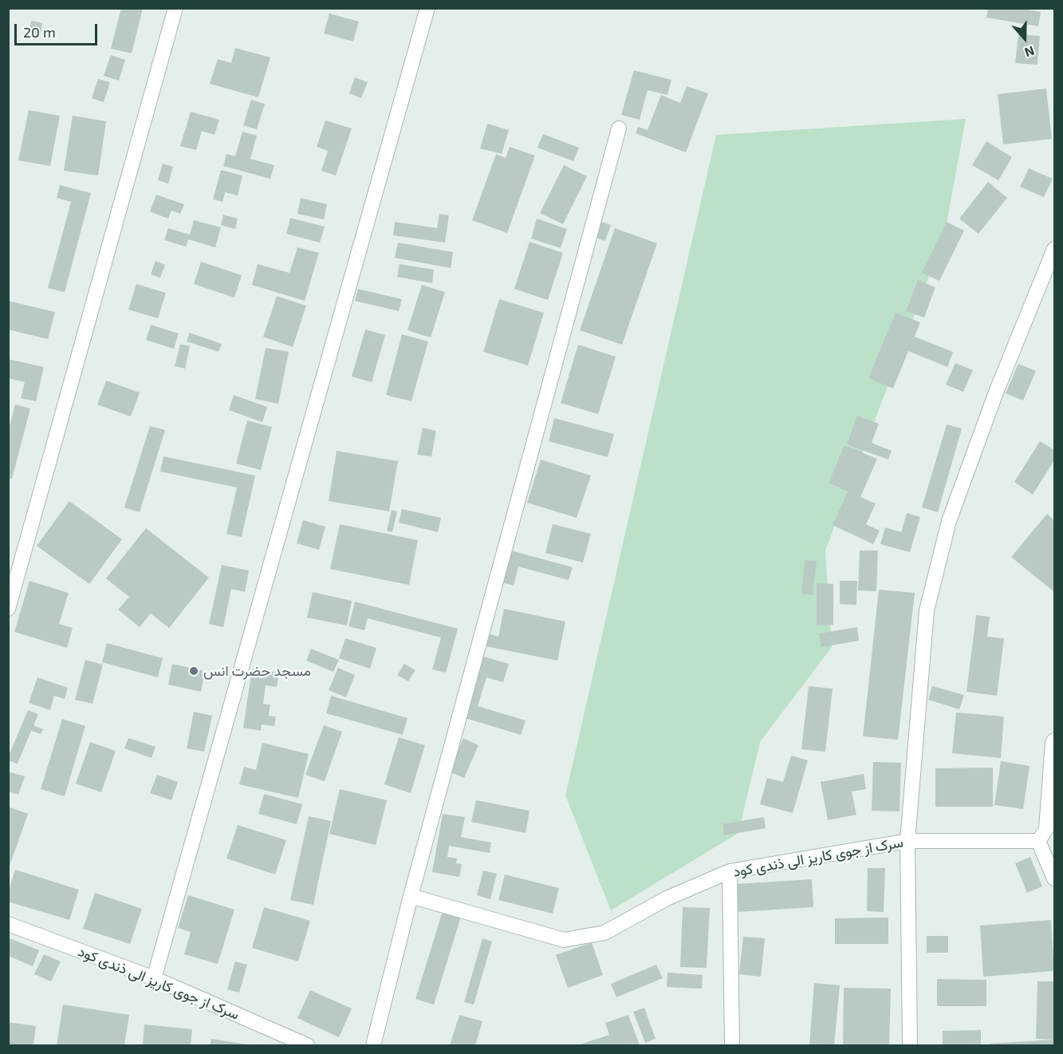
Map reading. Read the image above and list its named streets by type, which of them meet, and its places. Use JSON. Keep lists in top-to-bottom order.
{
  "streets": {
    "street": ["سرک از جوی کاریز الی ذندی کود"]
  },
  "places": ["مسجد حضرت انس"],
  "scale_bar": "20 m",
  "north": "bottom"
}
